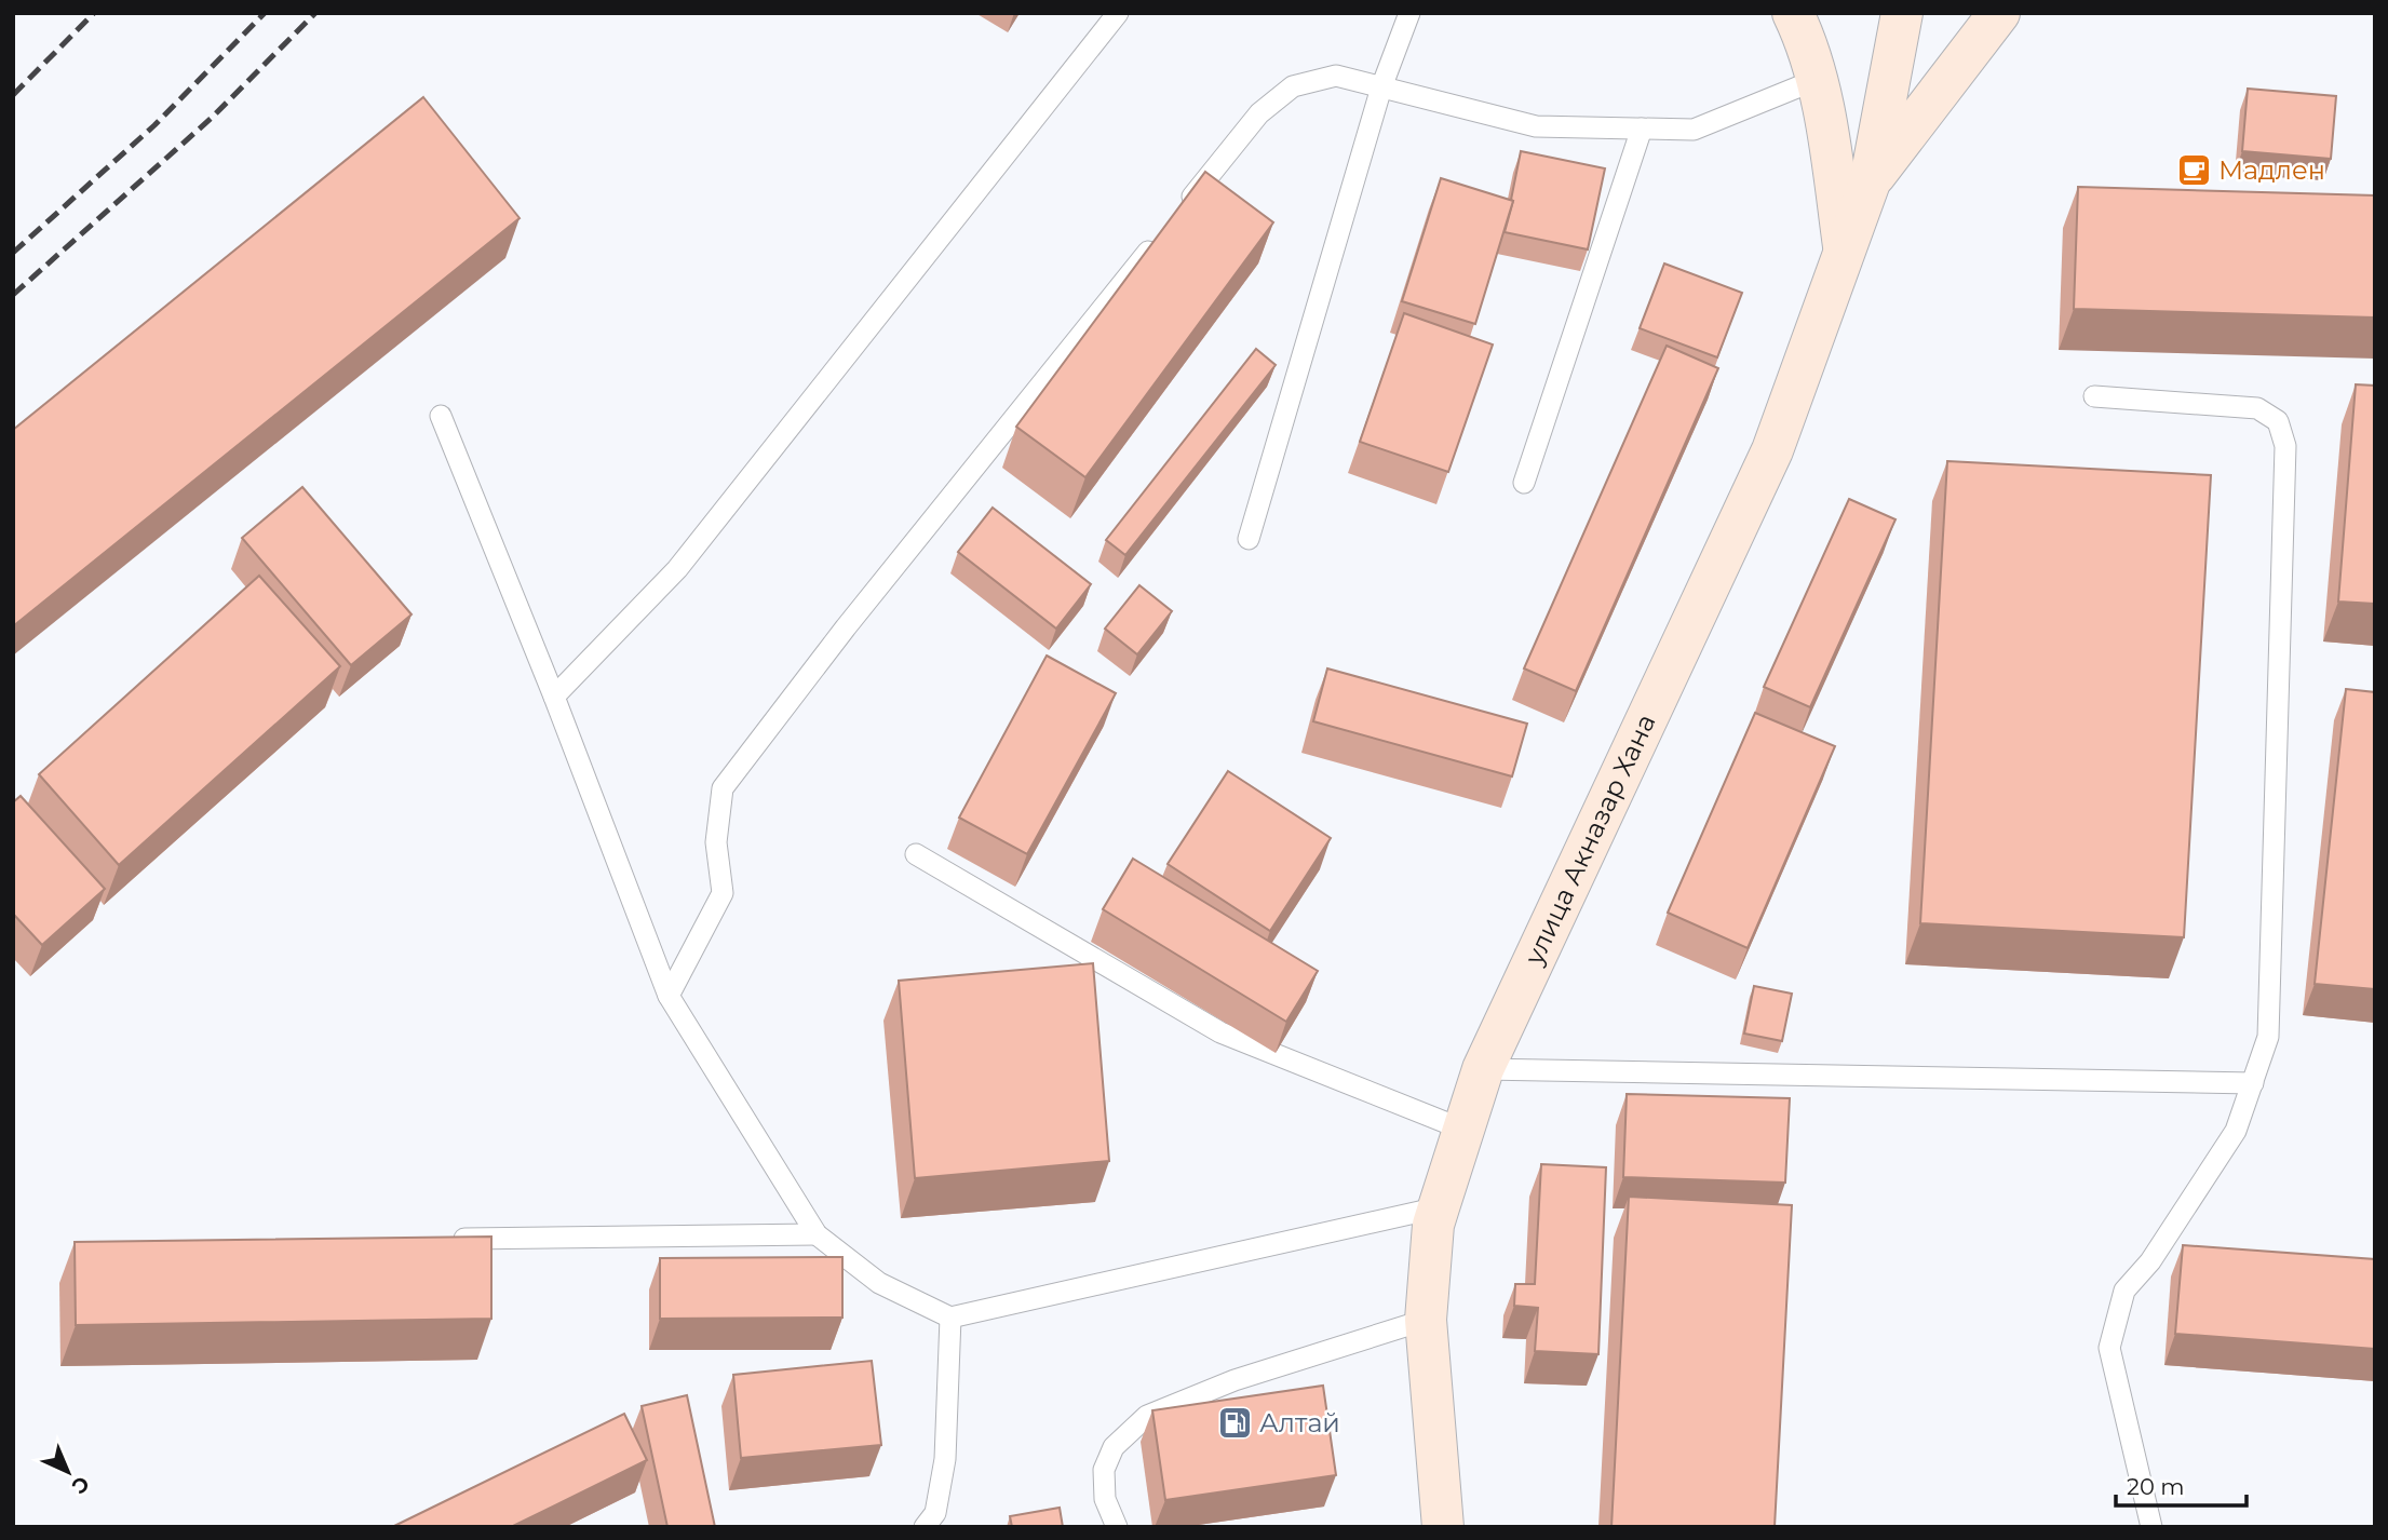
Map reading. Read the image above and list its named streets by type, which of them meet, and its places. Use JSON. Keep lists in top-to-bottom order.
{
  "streets": {
    "main road": ["улица Акназар Хана"]
  },
  "places": {
    "cafe": ["Мадлен"],
    "fuel station": ["Алтай"]
  },
  "scale_bar": "20 m",
  "north": "bottom right"
}
